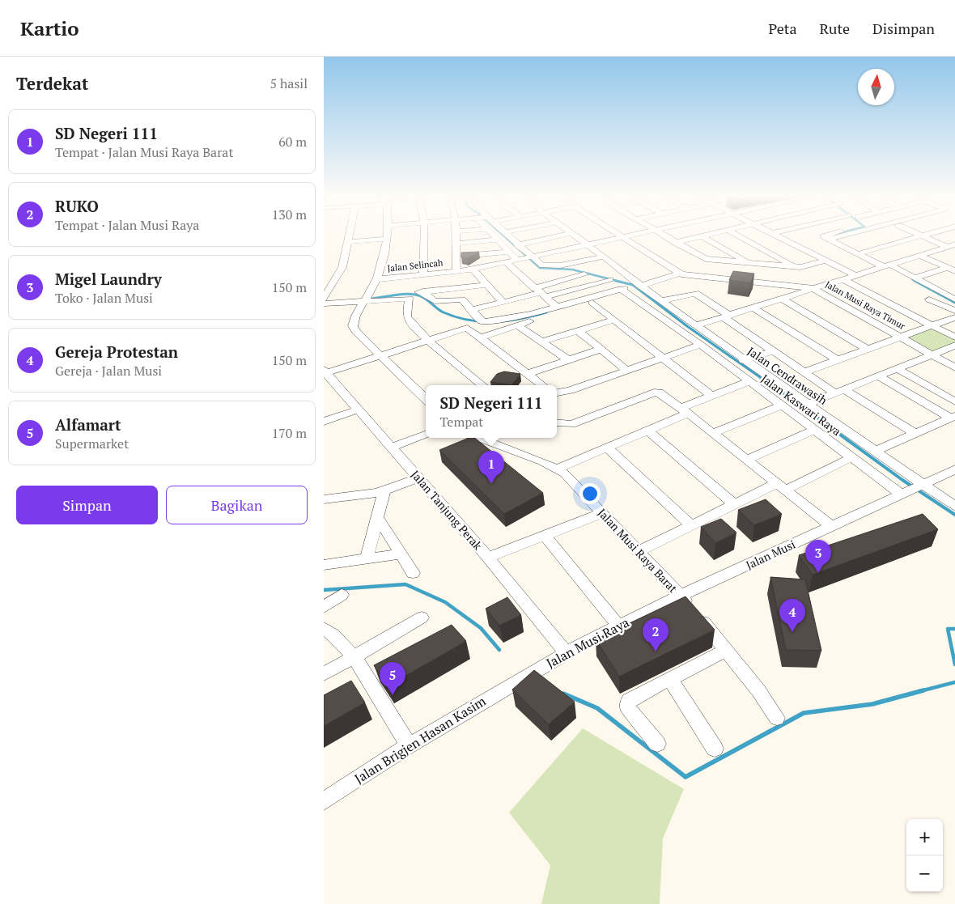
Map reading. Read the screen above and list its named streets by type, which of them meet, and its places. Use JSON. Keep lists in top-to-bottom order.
{
  "streets": {
    "street": [
      "Jalan Selincah",
      "Jalan Musi Raya Timur",
      "Jalan Cendrawasih",
      "Jalan Kaswari Raya",
      "Jalan Tanjung Perak",
      "Jalan Musi Raya Barat",
      "Jalan Musi",
      "Jalan Musi Raya",
      "Jalan Brigjen Hasan Kasim"
    ]
  },
  "crossings": [
    ["Jalan Selincah", "Jalan Musi Raya Timur"],
    ["Jalan Cendrawasih", "Jalan Kaswari Raya"],
    ["Jalan Kaswari Raya", "Jalan Musi"],
    ["Jalan Tanjung Perak", "Jalan Musi Raya"],
    ["Jalan Musi Raya Barat", "Jalan Musi"],
    ["Jalan Musi Raya Barat", "Jalan Musi Raya"],
    ["Jalan Musi", "Jalan Musi Raya"],
    ["Jalan Musi Raya", "Jalan Brigjen Hasan Kasim"]
  ],
  "north": "top",
  "page": {
    "header": "Kartio",
    "nav": ["Peta", "Rute", "Disimpan"],
    "heading": ["Terdekat", "5 hasil"],
    "list": [
      {
        "mark": "1",
        "name": "SD Negeri 111",
        "note": "Tempat · Jalan Musi Raya Barat",
        "value": "60 m"
      },
      {
        "mark": "2",
        "name": "RUKO",
        "note": "Tempat · Jalan Musi Raya",
        "value": "130 m"
      },
      {
        "mark": "3",
        "name": "Migel Laundry",
        "note": "Toko · Jalan Musi",
        "value": "150 m"
      },
      {
        "mark": "4",
        "name": "Gereja Protestan",
        "note": "Gereja · Jalan Musi",
        "value": "150 m"
      },
      {
        "mark": "5",
        "name": "Alfamart",
        "note": "Supermarket",
        "value": "170 m"
      }
    ],
    "popup": ["SD Negeri 111", "Tempat"],
    "pins": [
      "1",
      "3",
      "4",
      "2",
      "5"
    ],
    "buttons": ["Simpan", "Bagikan"],
    "map_buttons": ["+", "−"]
  }
}
